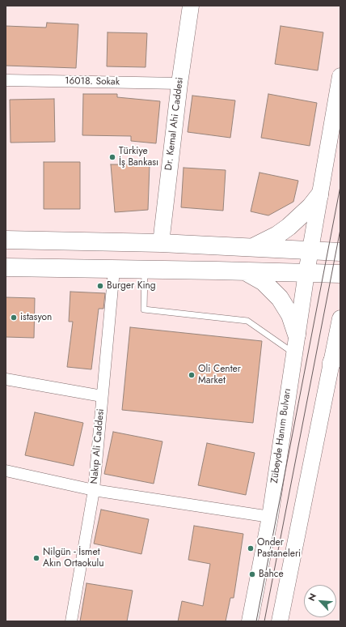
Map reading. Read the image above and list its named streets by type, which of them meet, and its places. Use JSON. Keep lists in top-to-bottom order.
{
  "streets": {
    "main road": ["Dr. Kemal Ahi Caddesi", "Zübeyde Hanım Bulvarı"],
    "street": ["16018. Sokak", "Nakıp Ali Caddesi"]
  },
  "crossings": [
    ["16018. Sokak", "Dr. Kemal Ahi Caddesi"]
  ],
  "places": [
    "Türkiye İş Bankası",
    "Burger King",
    "istasyon",
    "Oli Center Market",
    "Onder Pastaneleri",
    "Nilgün - İsmet Akın Ortaokulu",
    "Bahce"
  ],
  "north": "top left"
}
